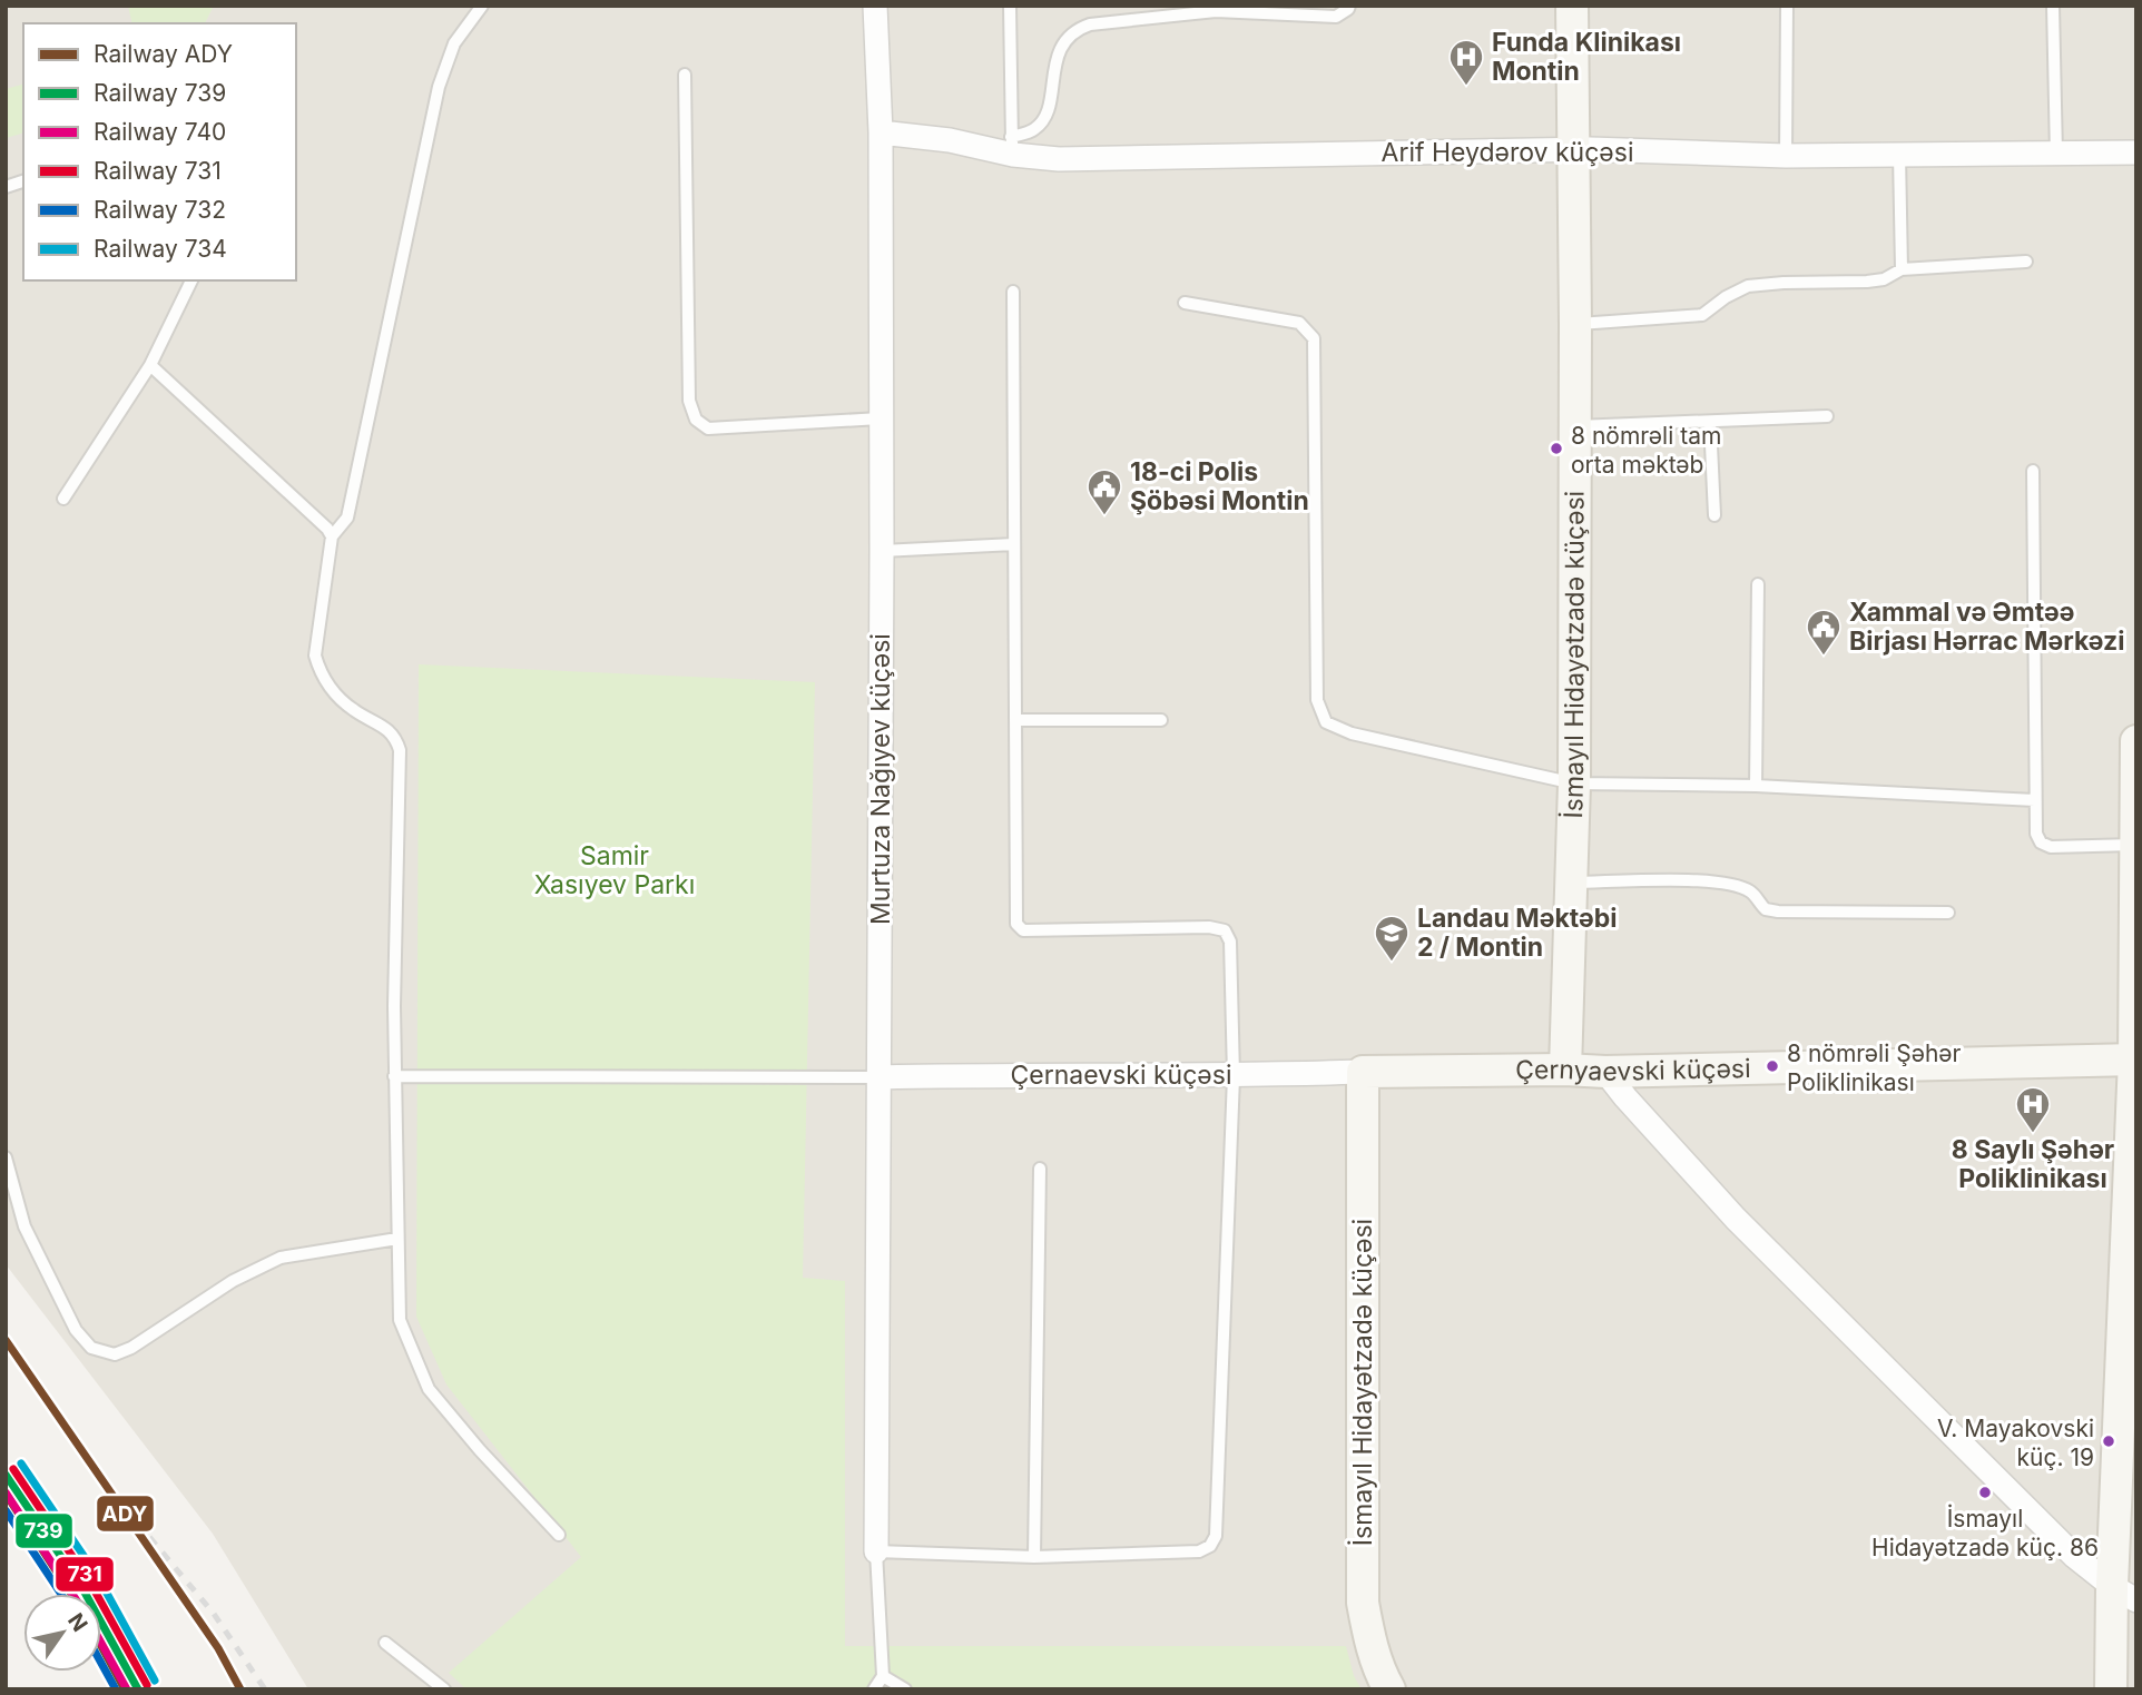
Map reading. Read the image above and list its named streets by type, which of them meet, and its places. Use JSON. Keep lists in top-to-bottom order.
{
  "streets": {
    "street": [
      "Arif Heydərov küçəsi",
      "İsmayıl Hidayətzadə küçəsi",
      "Murtuza Nağıyev küçəsi",
      "Çernyaevski küçəsi",
      "Çernaevski küçəsi"
    ]
  },
  "crossings": [
    ["Arif Heydərov küçəsi", "İsmayıl Hidayətzadə küçəsi"],
    ["Arif Heydərov küçəsi", "Murtuza Nağıyev küçəsi"],
    ["İsmayıl Hidayətzadə küçəsi", "Çernyaevski küçəsi"],
    ["İsmayıl Hidayətzadə küçəsi", "Çernaevski küçəsi"],
    ["Murtuza Nağıyev küçəsi", "Çernaevski küçəsi"],
    ["Çernyaevski küçəsi", "Çernaevski küçəsi"]
  ],
  "parks": ["Samir Xasıyev Parkı"],
  "places": {
    "hospital": ["Funda Klinikası Montin", "8 Saylı Şəhər Poliklinikası"],
    "other": [
      "8 nömrəli tam orta məktəb",
      "8 nömrəli Şəhər Poliklinikası",
      "V. Mayakovski küç. 19",
      "İsmayıl Hidayətzadə küç. 86"
    ],
    "public building": ["18-ci Polis Şöbəsi Montin", "Xammal və Əmtəə Birjası Hərrac Mərkəzi"],
    "school or university": ["Landau Məktəbi 2 / Montin"]
  },
  "lines": [
    "rail line ADY",
    "rail line 734",
    "rail line 731",
    "rail line 739",
    "rail line 740",
    "rail line 732"
  ],
  "legend": [
    "Railway ADY",
    "Railway 739",
    "Railway 740",
    "Railway 731",
    "Railway 732",
    "Railway 734"
  ],
  "north": "top right"
}
